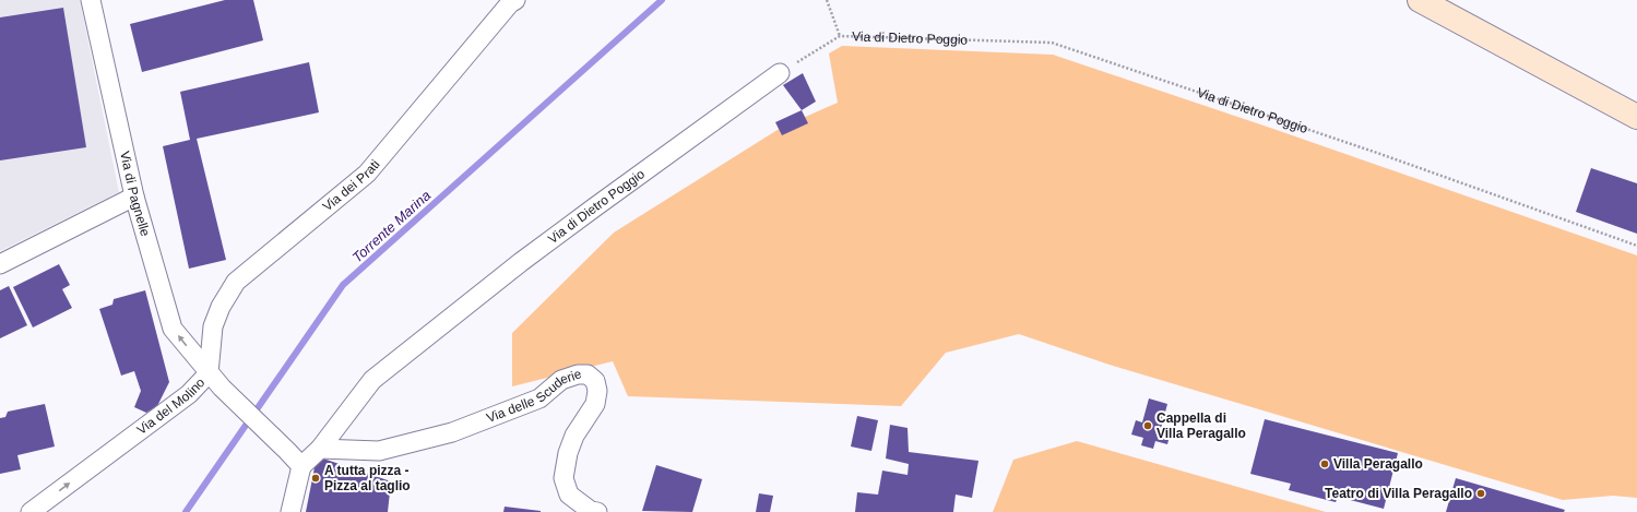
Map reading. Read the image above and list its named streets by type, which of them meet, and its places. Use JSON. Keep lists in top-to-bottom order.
{
  "streets": {
    "street": [
      "Via di Dietro Poggio",
      "Via dei Prati",
      "Via di Pagnelle",
      "Via delle Scuderie",
      "Via del Molino"
    ]
  },
  "crossings": [
    ["Via di Dietro Poggio", "Via delle Scuderie"],
    ["Via di Dietro Poggio", "Via del Molino"],
    ["Via dei Prati", "Via di Pagnelle"],
    ["Via dei Prati", "Via del Molino"],
    ["Via di Pagnelle", "Via del Molino"]
  ],
  "one_way": ["Via di Pagnelle", "Via del Molino"],
  "water": ["Torrente Marina"],
  "places": [
    "Cappella di Villa Peragallo",
    "Villa Peragallo",
    "A tutta pizza - Pizza al taglio",
    "Teatro di Villa Peragallo"
  ]
}
